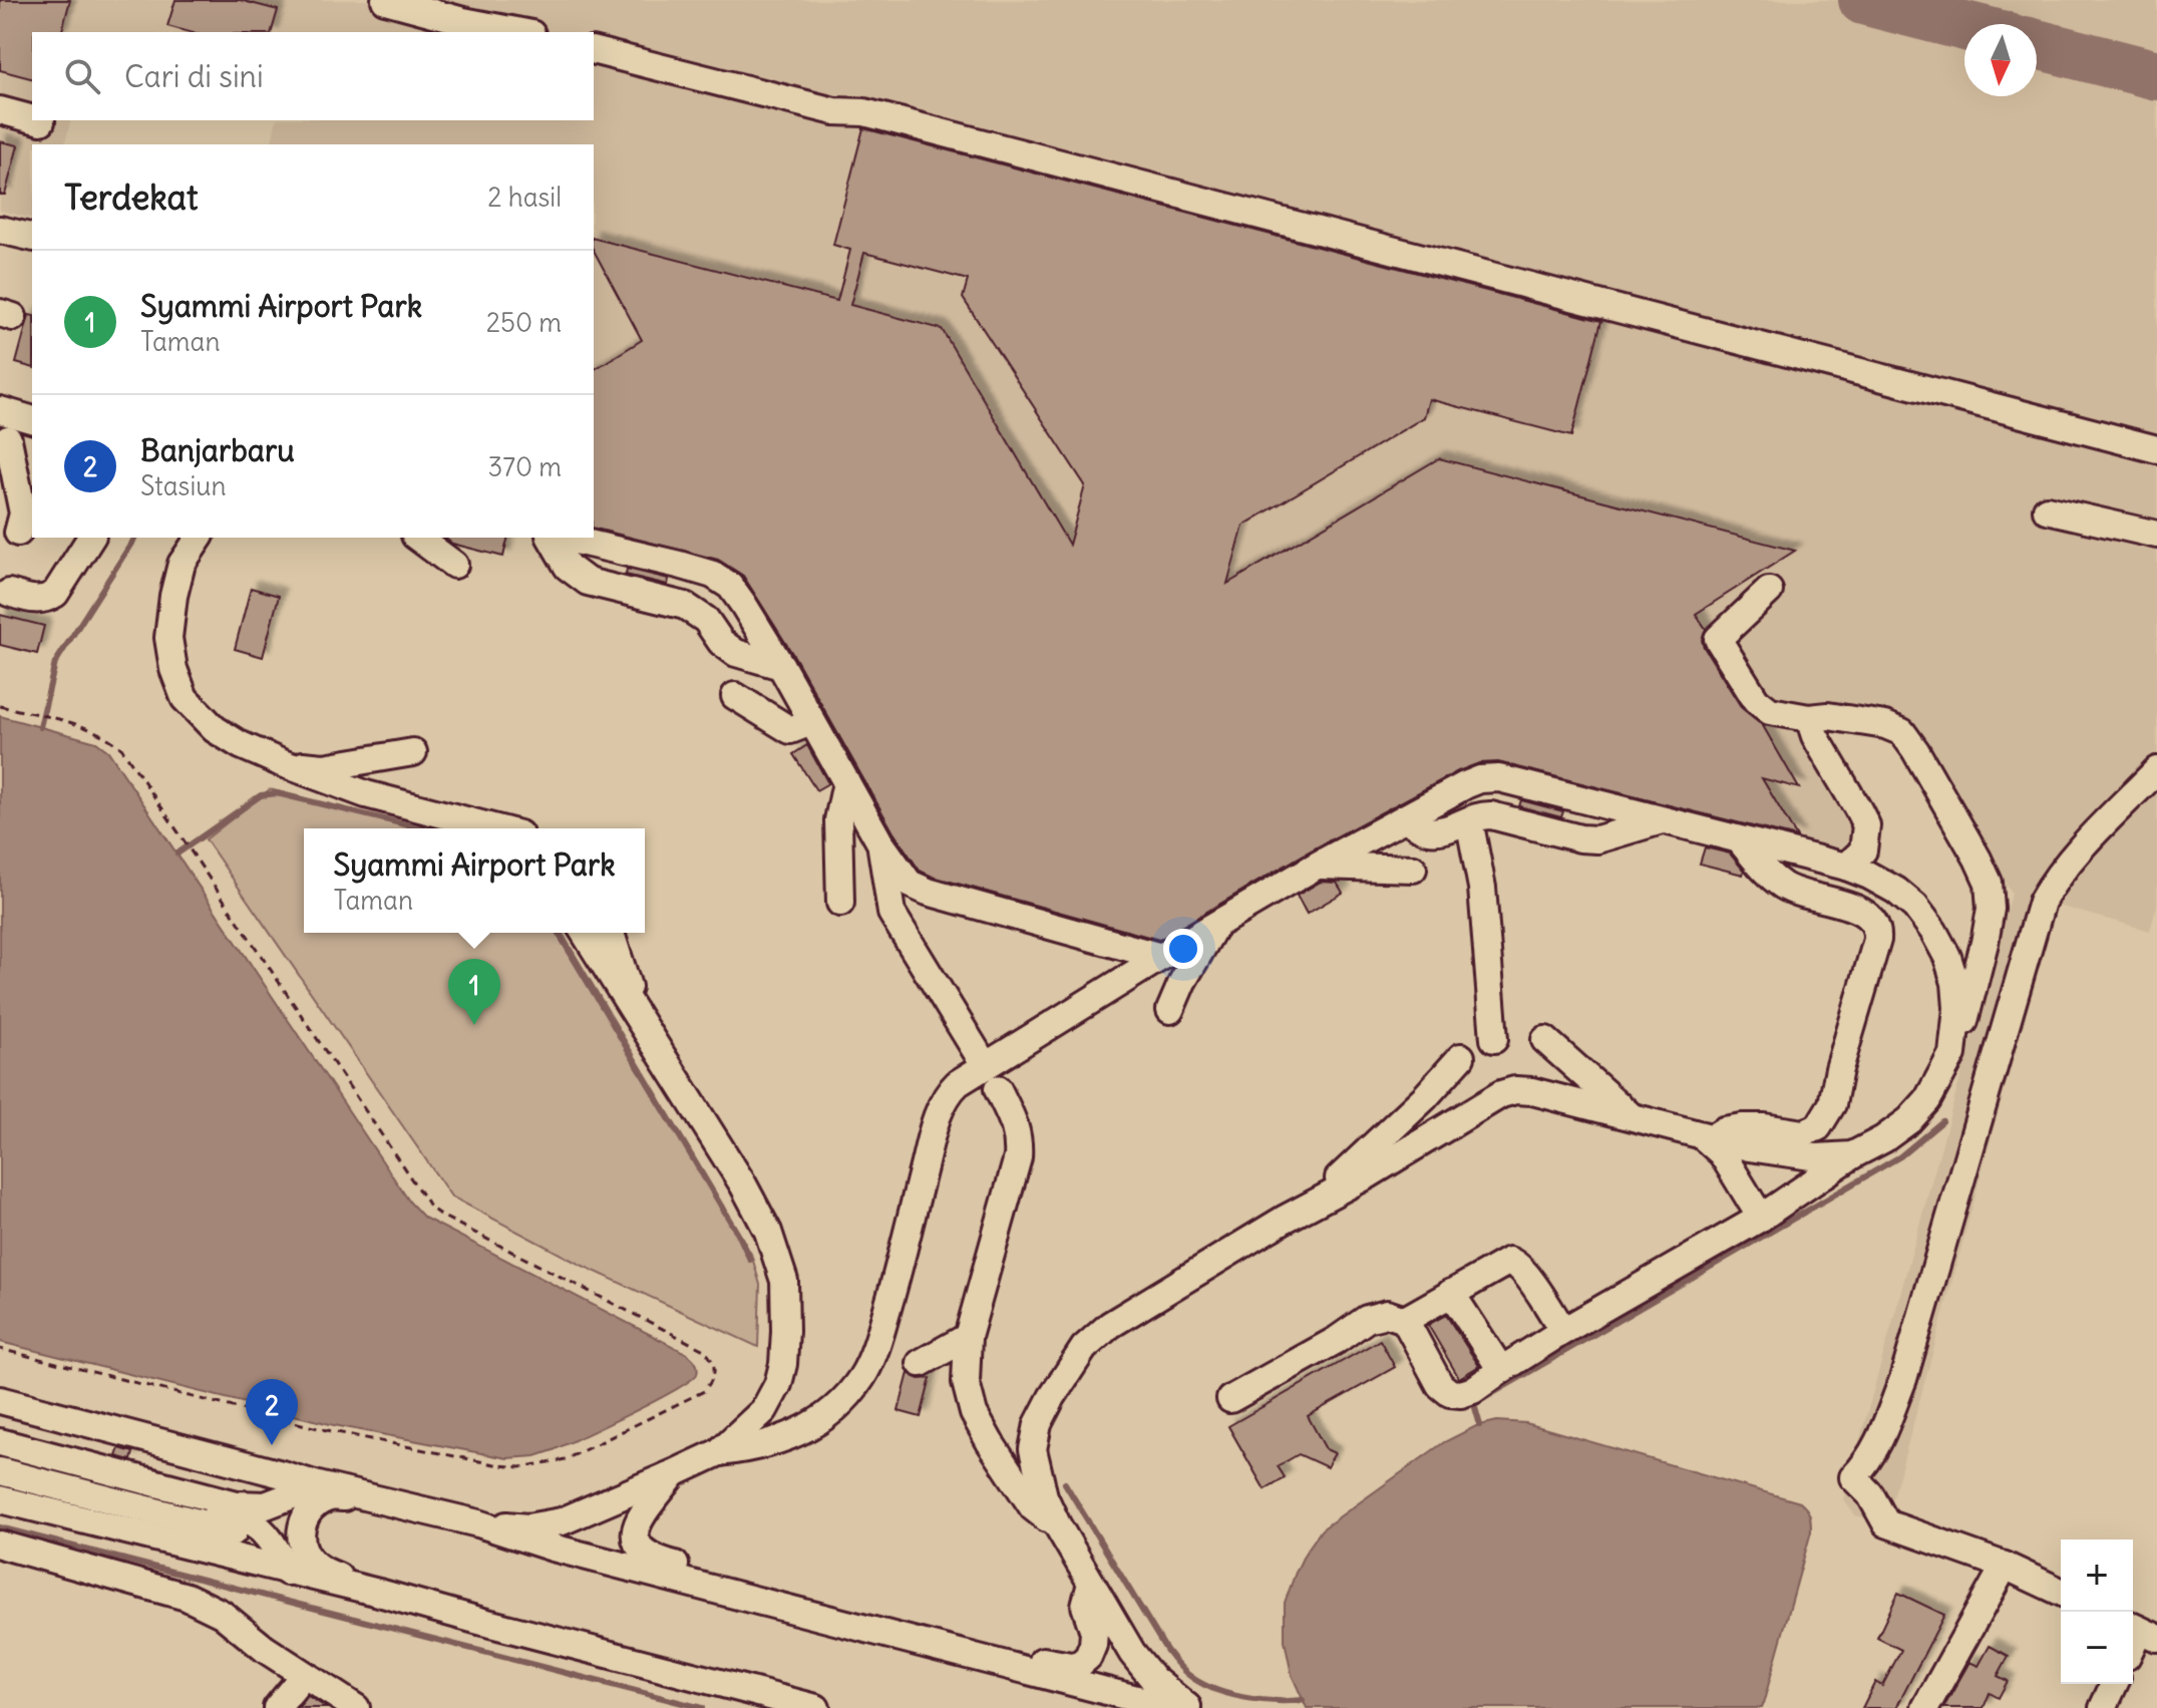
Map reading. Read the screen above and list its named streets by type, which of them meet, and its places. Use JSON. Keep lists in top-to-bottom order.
{
  "north": "bottom",
  "page": {
    "search": "Cari di sini",
    "heading": ["Terdekat", "2 hasil"],
    "list": [
      {
        "mark": "1",
        "name": "Syammi Airport Park",
        "note": "Taman",
        "value": "250 m"
      },
      {
        "mark": "2",
        "name": "Banjarbaru",
        "note": "Stasiun",
        "value": "370 m"
      }
    ],
    "popup": ["Syammi Airport Park", "Taman"],
    "pins": ["1", "2"],
    "map_buttons": ["+", "−"]
  }
}
